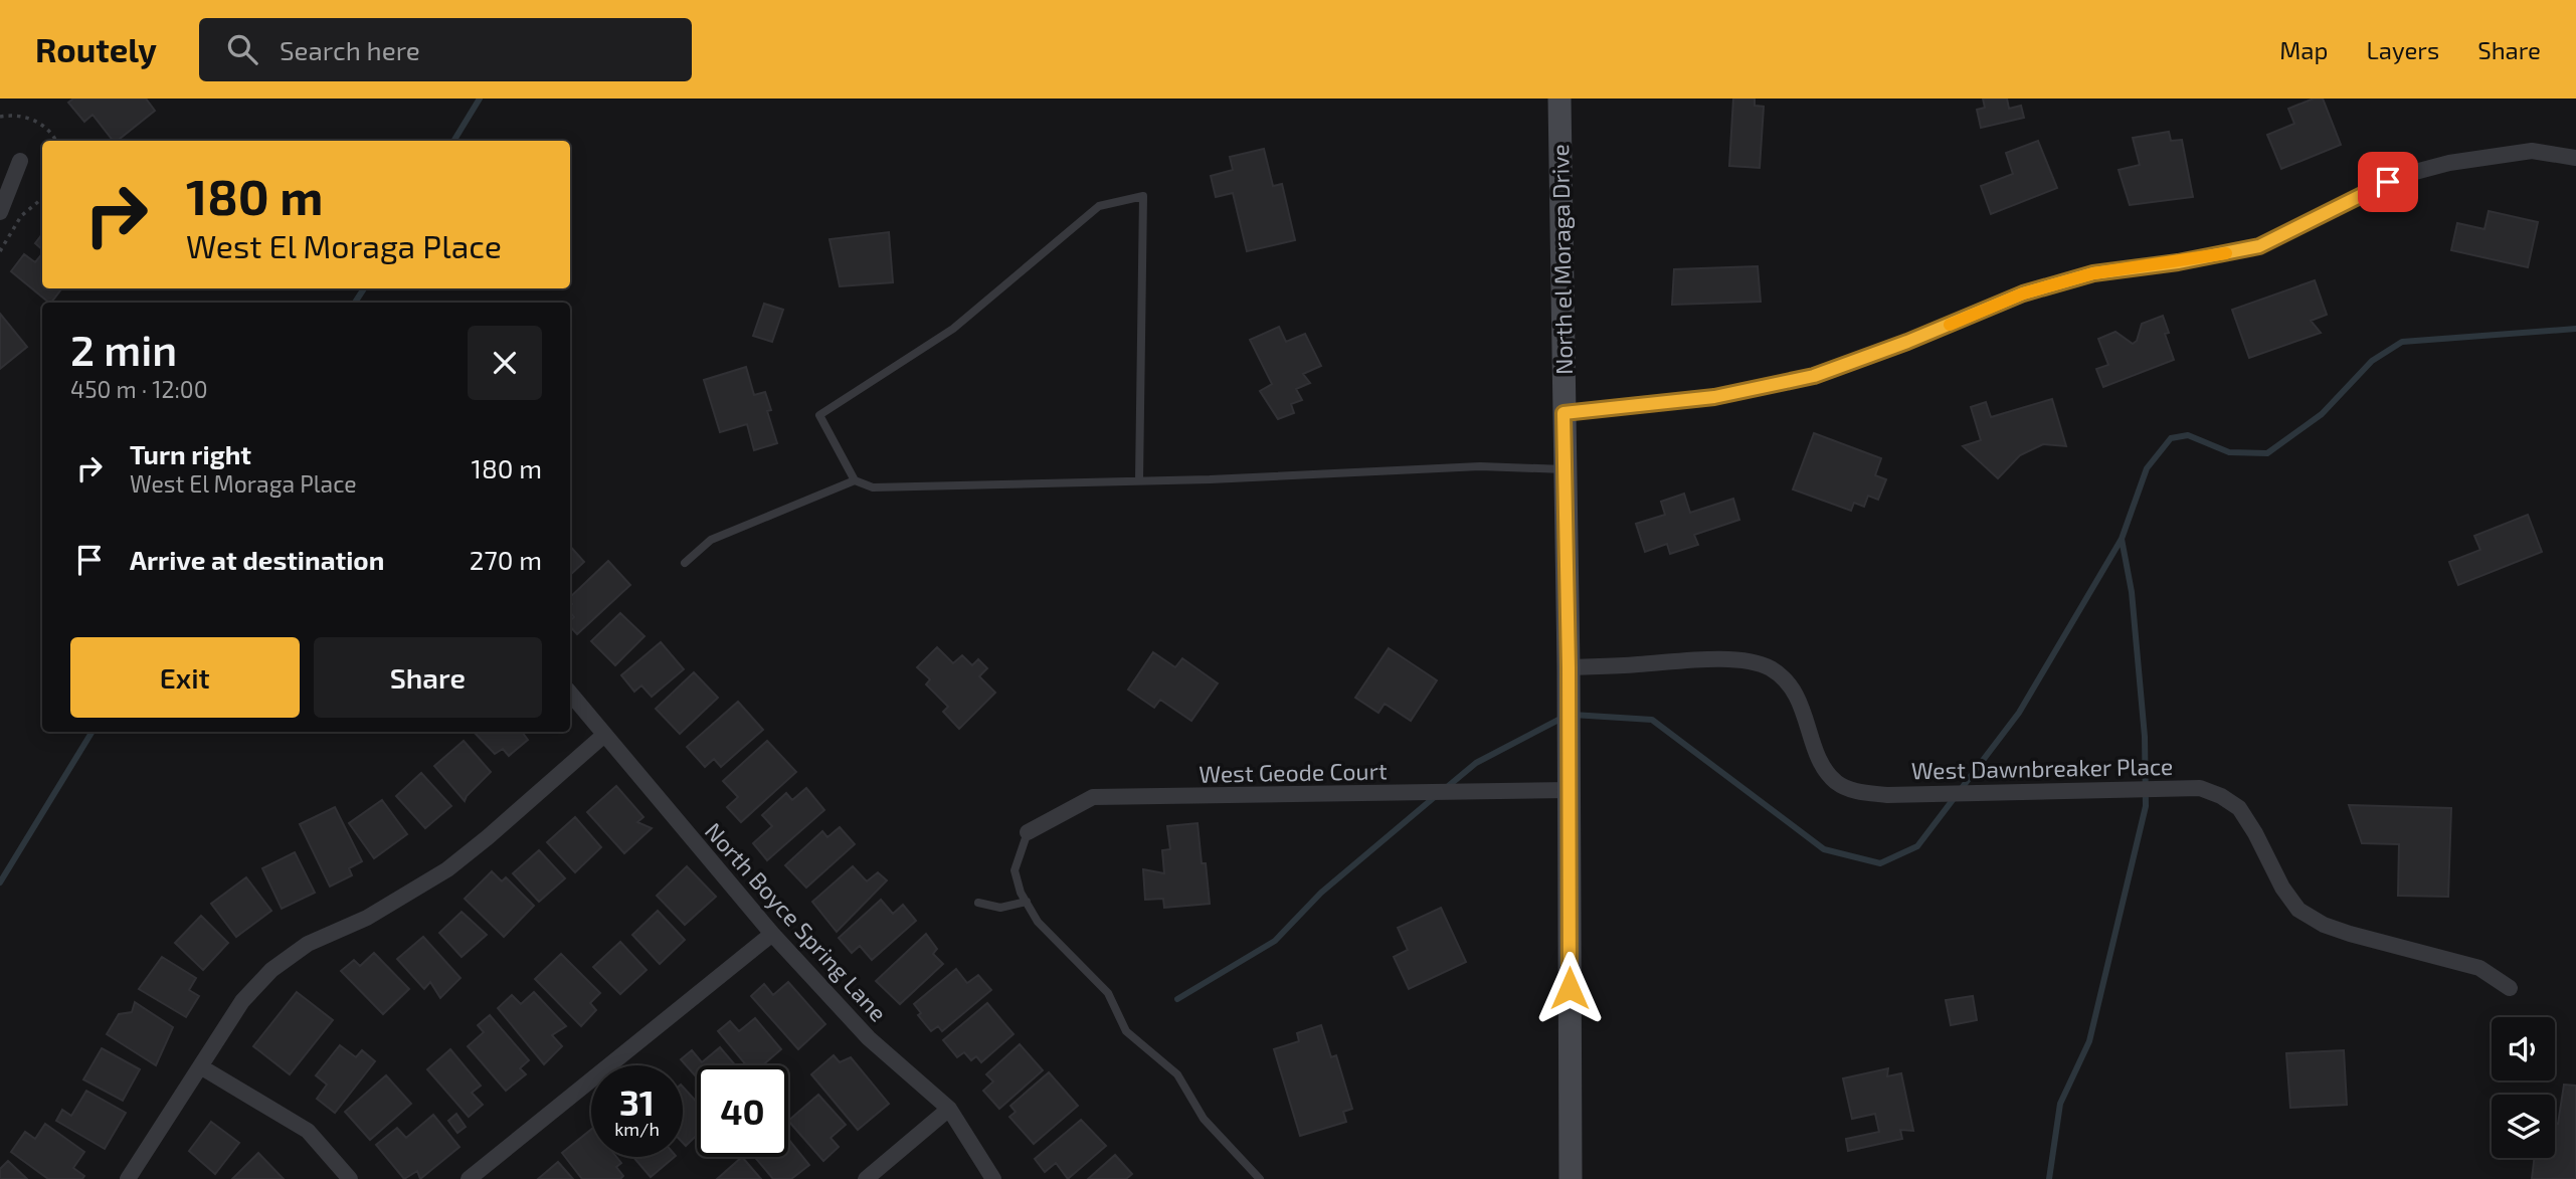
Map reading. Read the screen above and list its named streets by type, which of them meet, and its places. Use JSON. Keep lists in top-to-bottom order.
{
  "streets": {
    "street": [
      "North el Moraga Drive",
      "West Dawnbreaker Place",
      "West Geode Court",
      "North Boyce Spring Lane"
    ]
  },
  "crossings": [
    ["North el Moraga Drive", "West Dawnbreaker Place"],
    ["North el Moraga Drive", "West Geode Court"]
  ],
  "page": {
    "header": "Routely",
    "search": "Search here",
    "nav": ["Map", "Layers", "Share"],
    "turn": ["180 m", "West El Moraga Place"],
    "heading": ["2 min", "450 m · 12:00"],
    "list": [
      {
        "name": "Turn right",
        "note": "West El Moraga Place",
        "value": "180 m"
      },
      {
        "name": "Arrive at destination",
        "value": "270 m"
      }
    ],
    "buttons": ["Exit", "Share"],
    "speed": "31 km/h",
    "limit": "40"
  }
}
